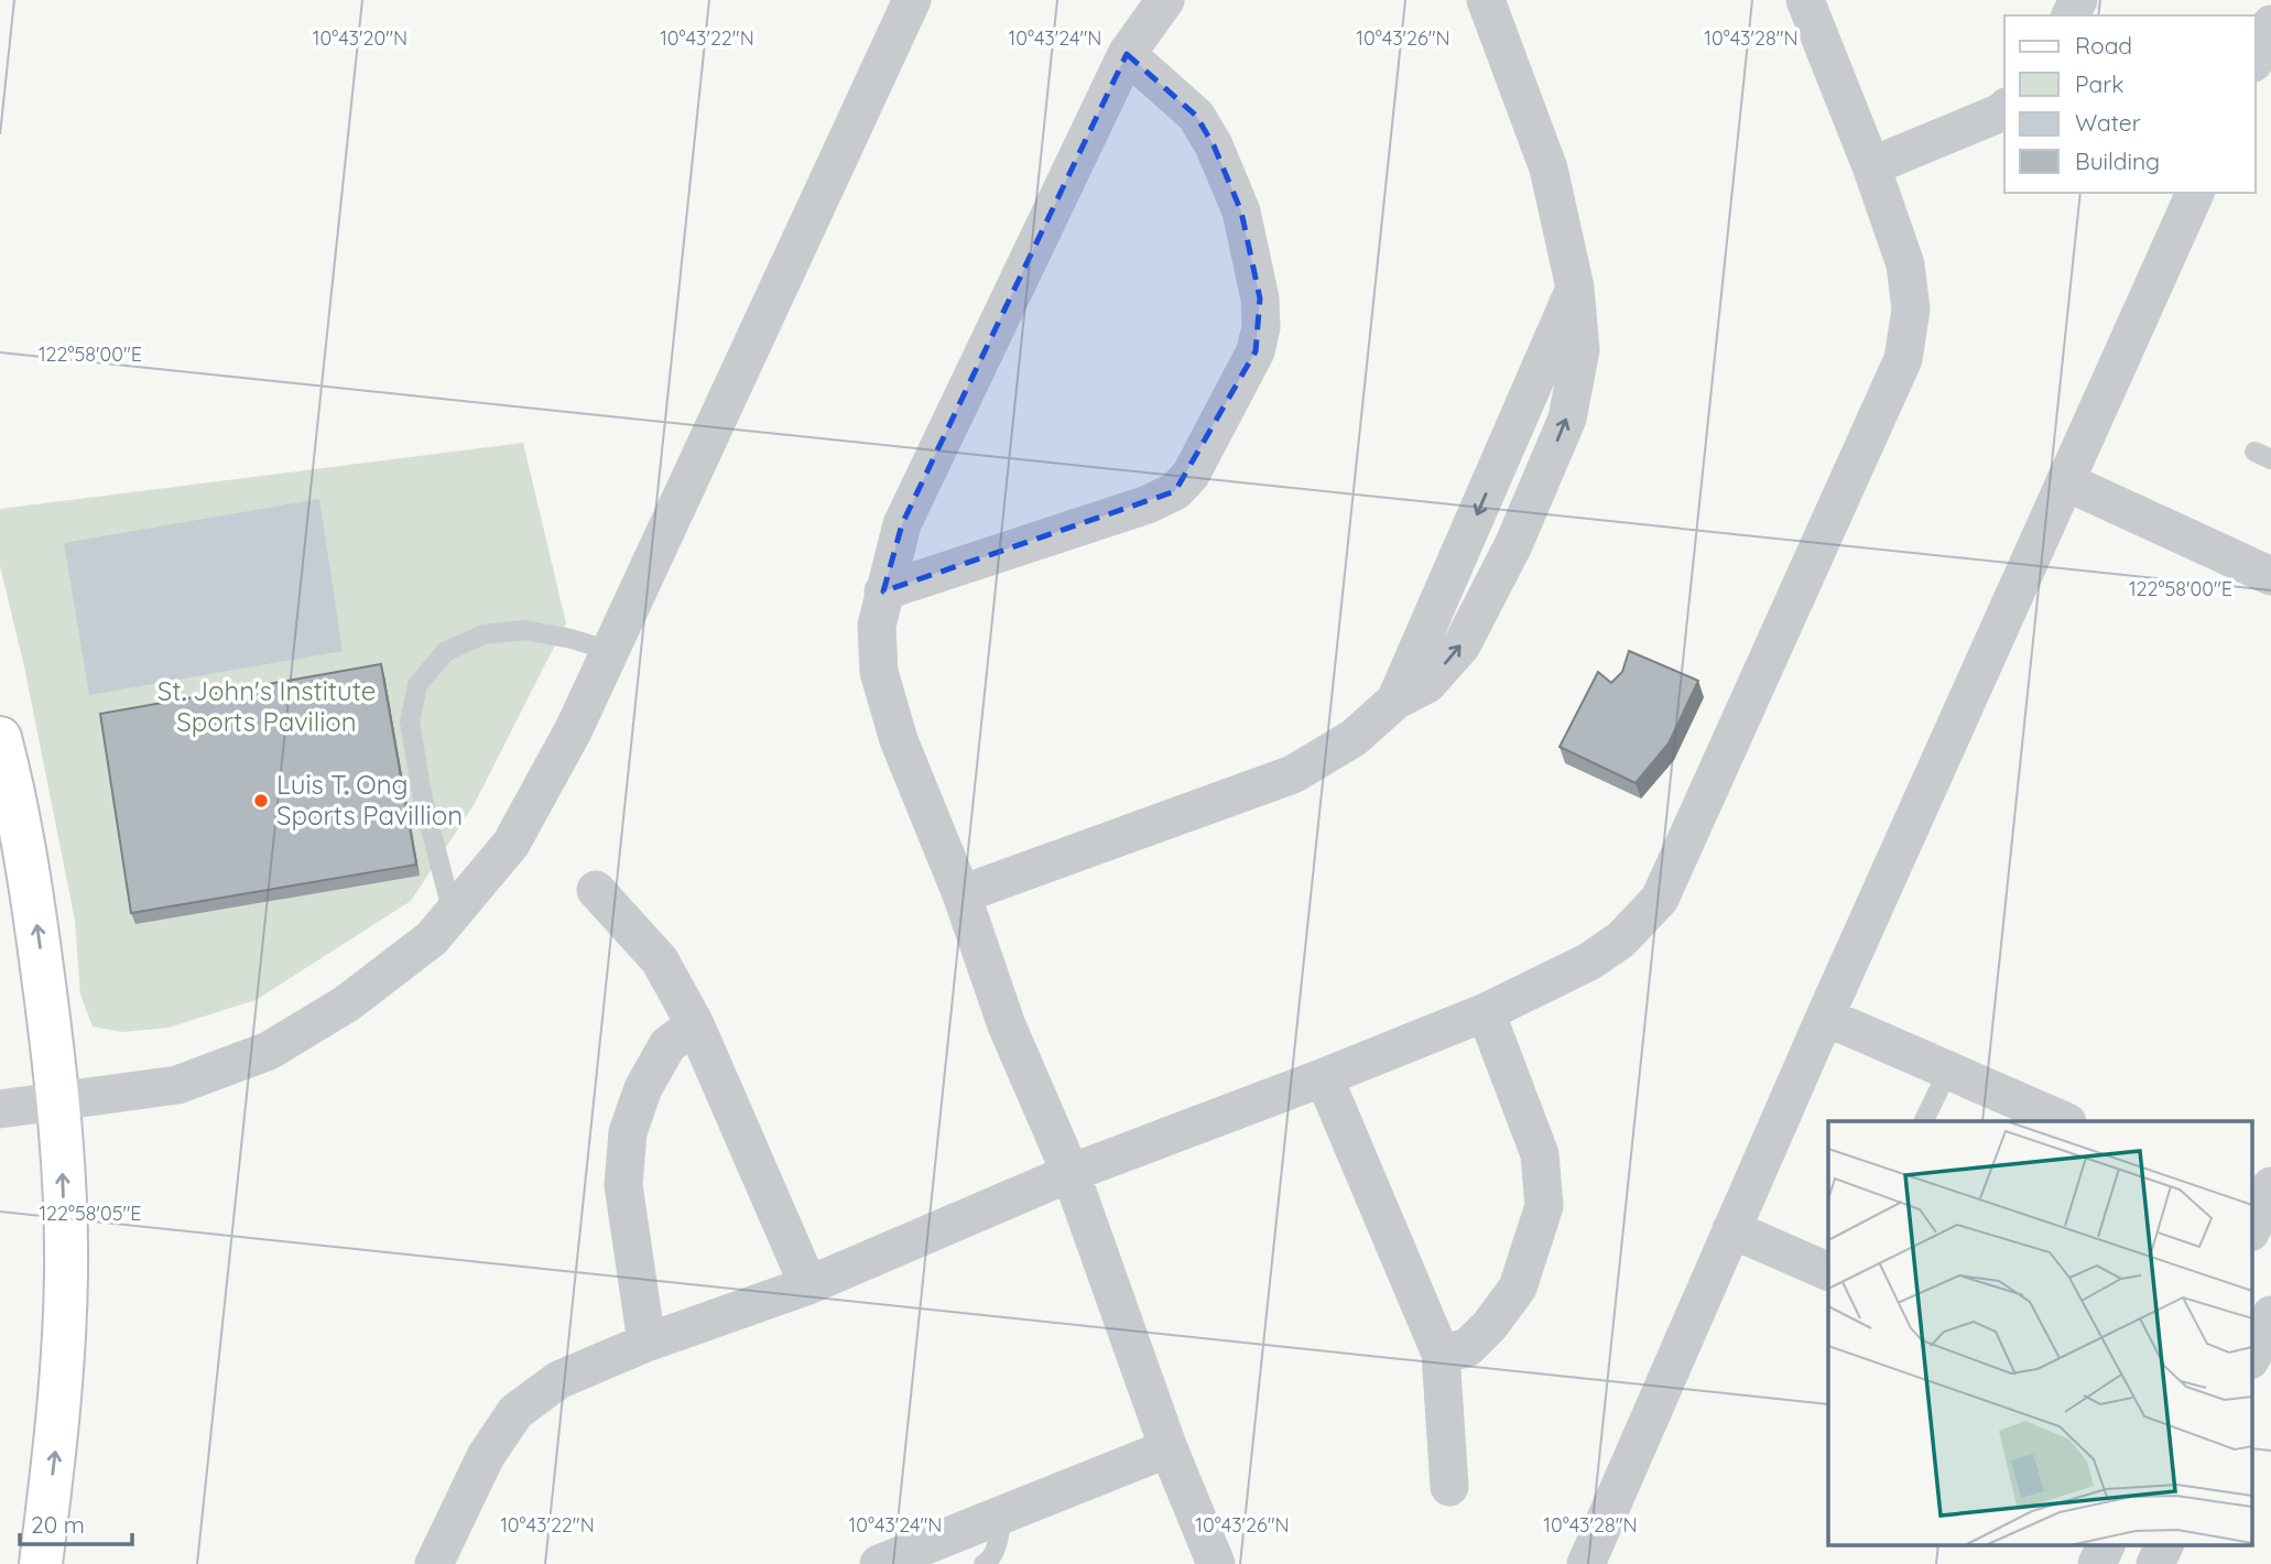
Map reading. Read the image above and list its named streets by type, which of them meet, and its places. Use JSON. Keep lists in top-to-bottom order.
{
  "parks": ["St. John's Institute Sports Pavilion"],
  "places": ["Luis T. Ong Sports Pavillion"],
  "legend": [
    "Road",
    "Park",
    "Water",
    "Building"
  ],
  "scale_bar": "20 m",
  "coordinates": [
    "10°43'20\"N",
    "10°43'22\"N",
    "10°43'24\"N",
    "10°43'26\"N",
    "10°43'28\"N",
    "122°58'00\"E",
    "122°58'05\"E"
  ]
}
